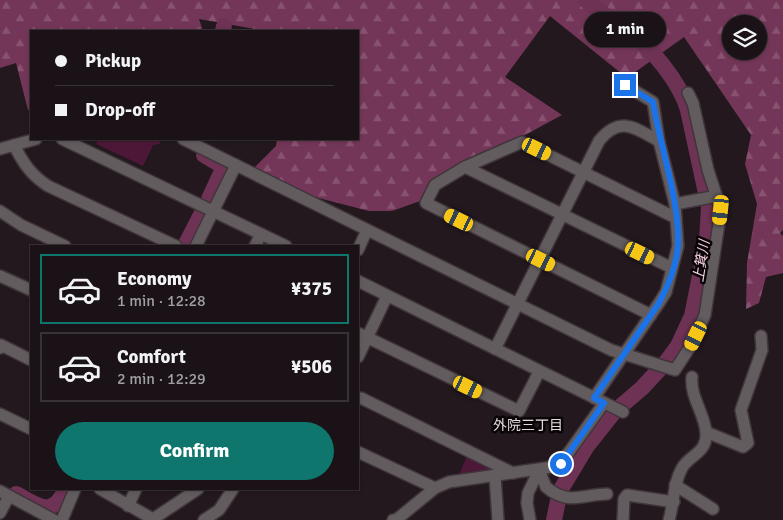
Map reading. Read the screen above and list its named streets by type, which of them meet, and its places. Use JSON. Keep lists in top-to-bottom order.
{
  "districts": ["外院三丁目"],
  "water": ["上箕川"],
  "page": {
    "bubble": "1 min",
    "banner": ["Pickup", "Drop-off"],
    "list": [
      {
        "name": "Economy",
        "note": "1 min · 12:28",
        "value": "¥375"
      },
      {
        "name": "Comfort",
        "note": "2 min · 12:29",
        "value": "¥506"
      }
    ],
    "buttons": "Confirm"
  }
}
